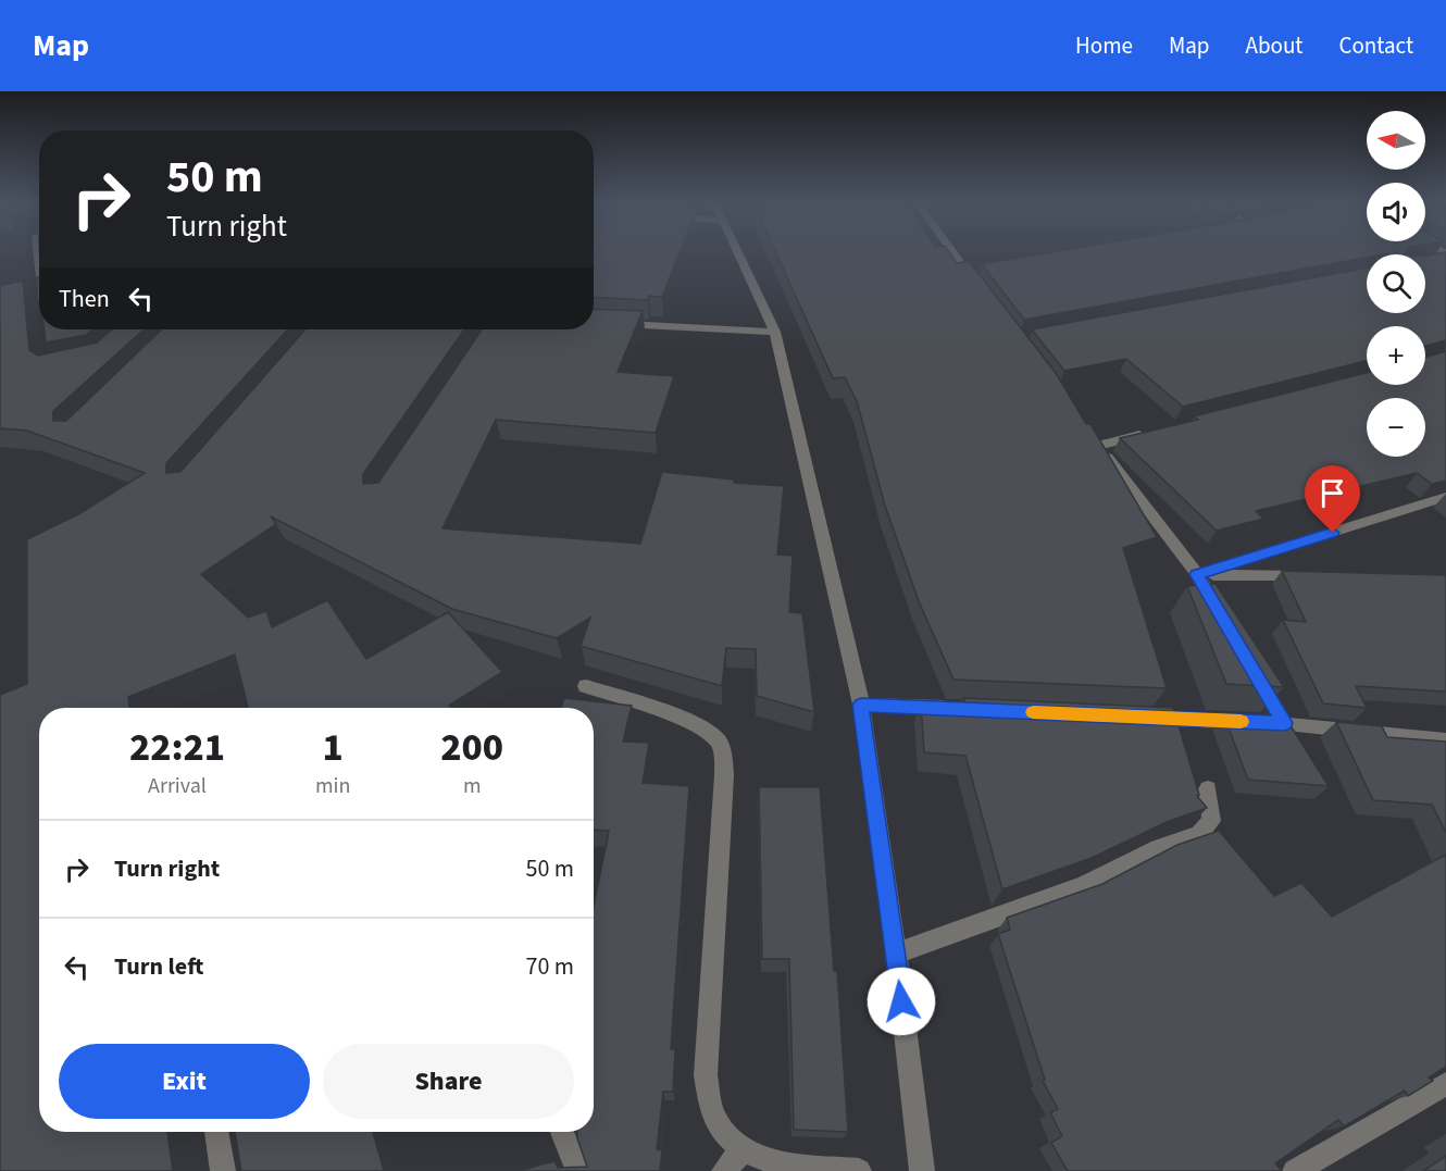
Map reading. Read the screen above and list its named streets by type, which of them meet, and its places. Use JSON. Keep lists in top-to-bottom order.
{
  "north": "left",
  "page": {
    "header": "Map",
    "nav": [
      "Home",
      "Map",
      "About",
      "Contact"
    ],
    "map_buttons": ["+", "−"],
    "turn": ["50 m", "Turn right"],
    "then": "Then",
    "eta": [
      "22:21",
      "Arrival",
      "1",
      "min",
      "200",
      "m"
    ],
    "list": [
      {
        "name": "Turn right",
        "value": "50 m"
      },
      {
        "name": "Turn left",
        "value": "70 m"
      }
    ],
    "buttons": ["Exit", "Share"]
  }
}
